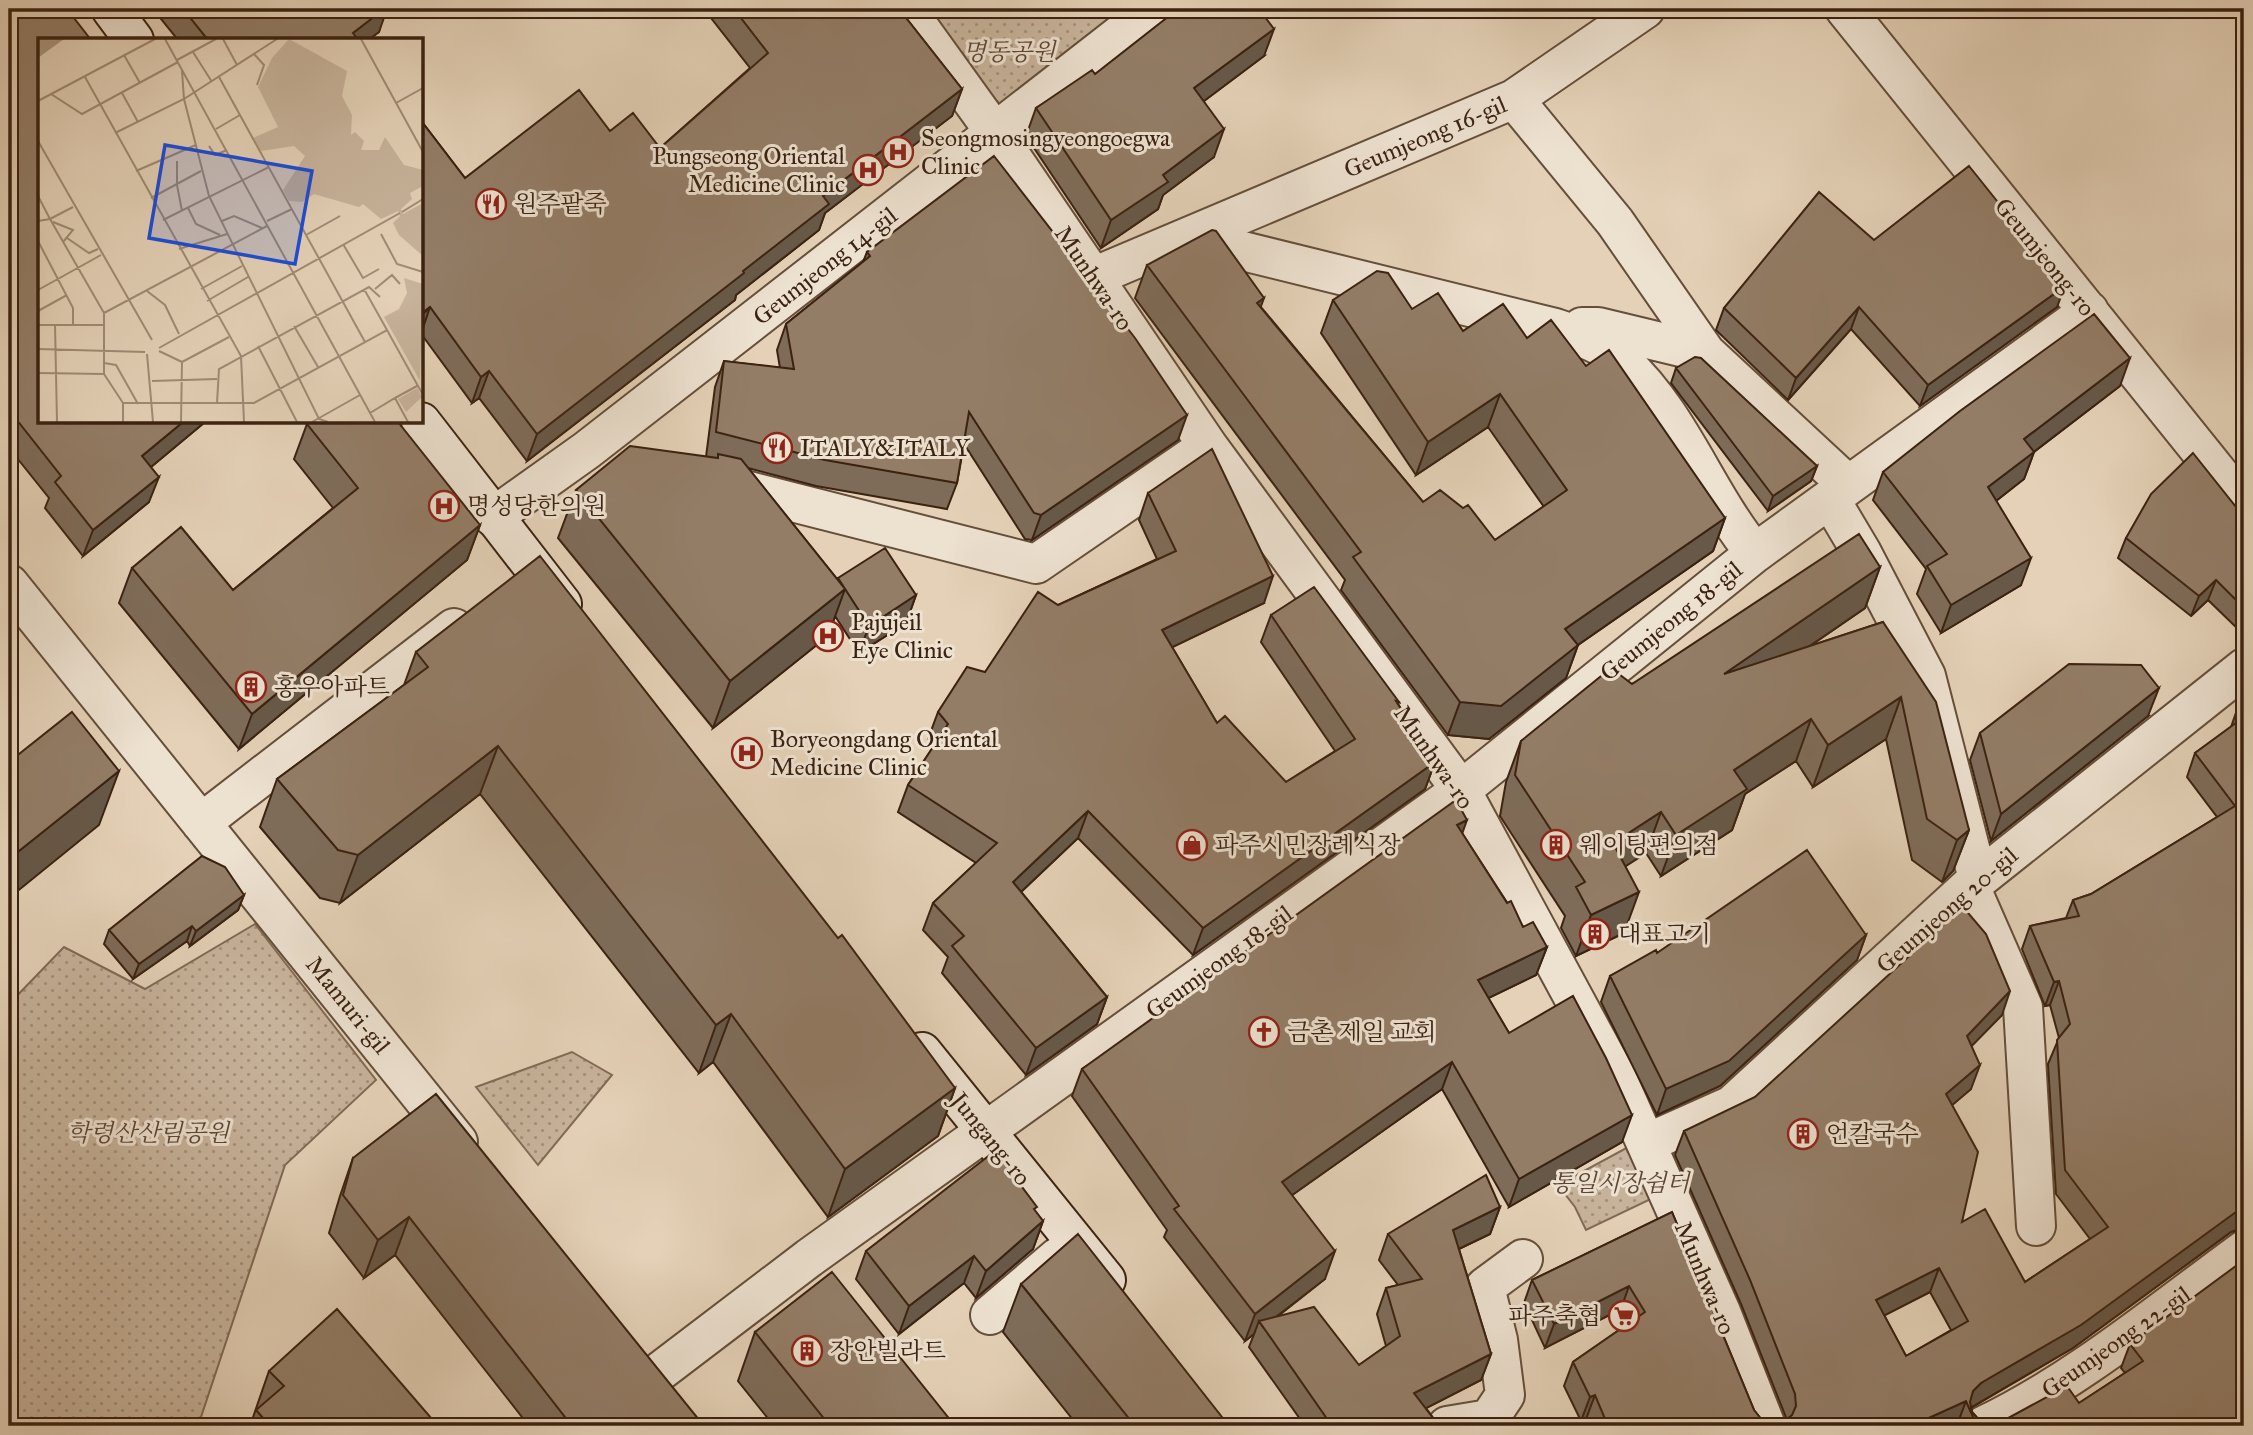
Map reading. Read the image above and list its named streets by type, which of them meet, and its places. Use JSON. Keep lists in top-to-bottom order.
{
  "streets": {
    "street": [
      "Geumjeong 16-gil",
      "Geumjeong-ro",
      "Geumjeong 14-gil",
      "Munhwa-ro",
      "Geumjeong 18-gil",
      "Geumjeong 20-gil",
      "Mamuri-gil",
      "Jungang-ro",
      "Geumjeong 22-gil"
    ]
  },
  "crossings": [
    ["Geumjeong 16-gil", "Munhwa-ro"],
    ["Geumjeong-ro", "Geumjeong 18-gil"],
    ["Geumjeong 14-gil", "Munhwa-ro"],
    ["Munhwa-ro", "Geumjeong 18-gil"],
    ["Munhwa-ro", "Geumjeong 20-gil"],
    ["Geumjeong 18-gil", "Jungang-ro"]
  ],
  "parks": ["명동공원", "학령산산림공원", "통일시장쉼터"],
  "places": {
    "hospital": [
      "Seongmosingyeongoegwa Clinic",
      "Pungseong Oriental Medicine Clinic",
      "명성당한의원",
      "Pajujeil Eye Clinic",
      "Boryeongdang Oriental Medicine Clinic"
    ],
    "restaurant": ["원주팥죽", "ITALY&ITALY"],
    "building": [
      "홍우아파트",
      "웨이팅편의점",
      "대표고기",
      "언칼국수",
      "장안빌라트"
    ],
    "shop": ["파주시민장례식장"],
    "church": ["금촌 제일 교회"],
    "supermarket": ["파주축협"]
  }
}
